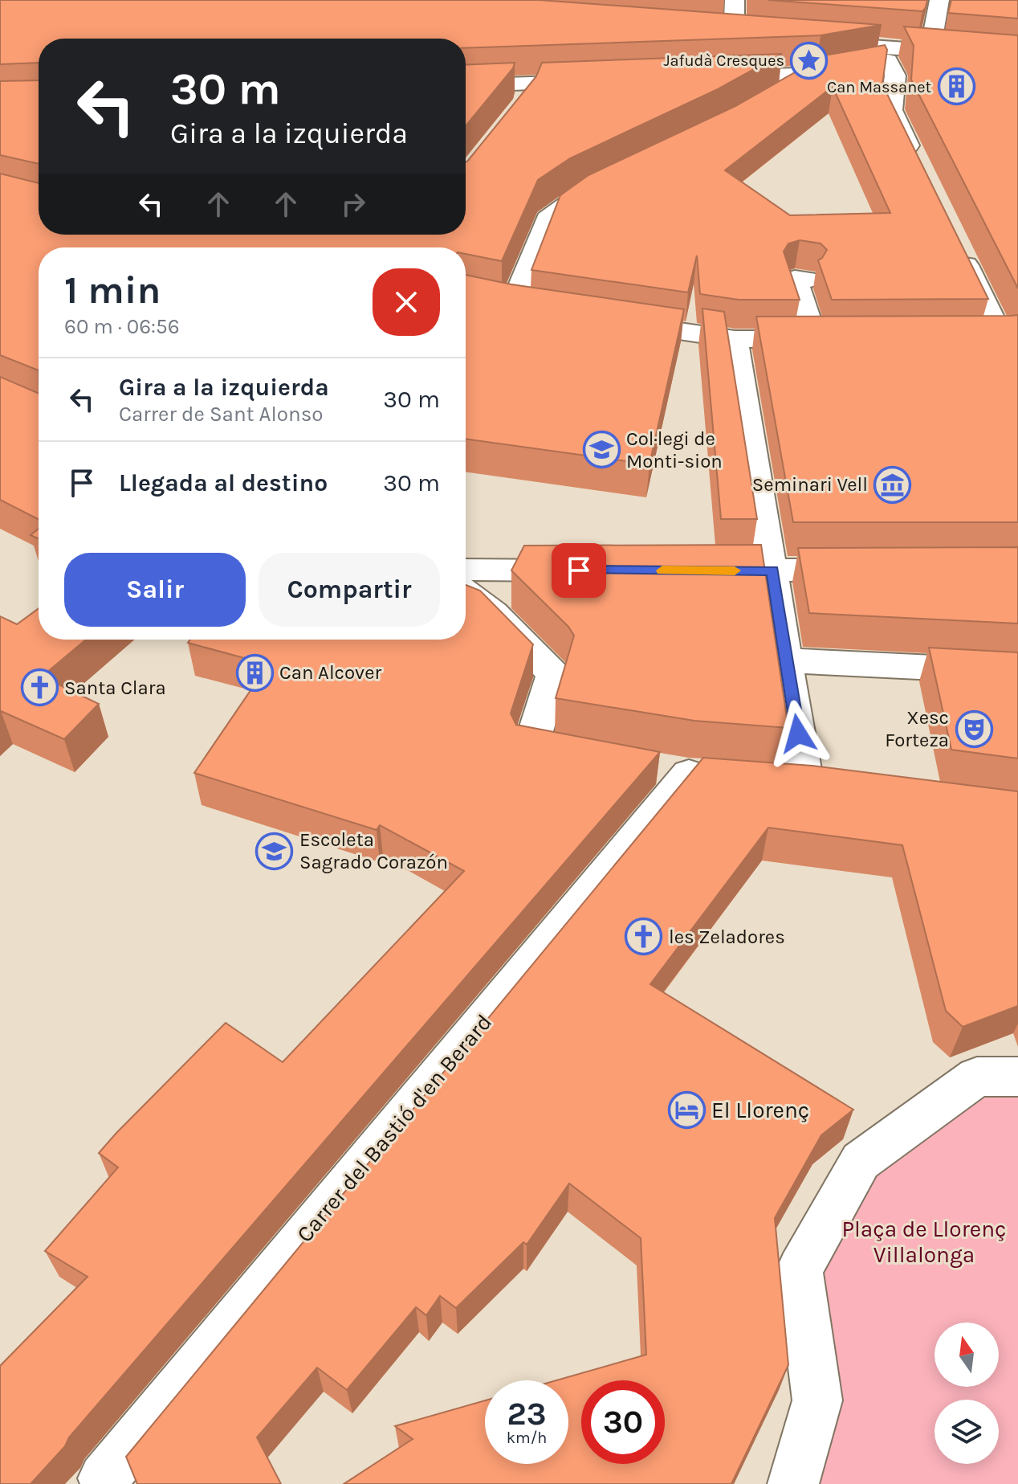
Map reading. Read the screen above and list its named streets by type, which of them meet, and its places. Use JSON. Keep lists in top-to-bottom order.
{
  "streets": {
    "street": ["Carrer del Bastió d'en Berard"]
  },
  "parks": ["Plaça de Llorenç Villalonga"],
  "places": {
    "place": ["Jafudà Cresques"],
    "building": ["Can Massanet", "Can Alcover"],
    "school or university": ["Col·legi de Monti-sion", "Escoleta Sagrado Corazón"],
    "museum": ["Seminari Vell"],
    "church": ["Santa Clara", "les Zeladores"],
    "theatre": ["Xesc Forteza"],
    "hotel": ["El Llorenç"]
  },
  "north": "top",
  "page": {
    "turn": ["30 m", "Gira a la izquierda"],
    "heading": ["1 min", "60 m · 06:56"],
    "list": [
      {
        "name": "Gira a la izquierda",
        "note": "Carrer de Sant Alonso",
        "value": "30 m"
      },
      {
        "name": "Llegada al destino",
        "value": "30 m"
      }
    ],
    "buttons": ["Salir", "Compartir"],
    "speed": "23 km/h",
    "limit": "30"
  }
}
